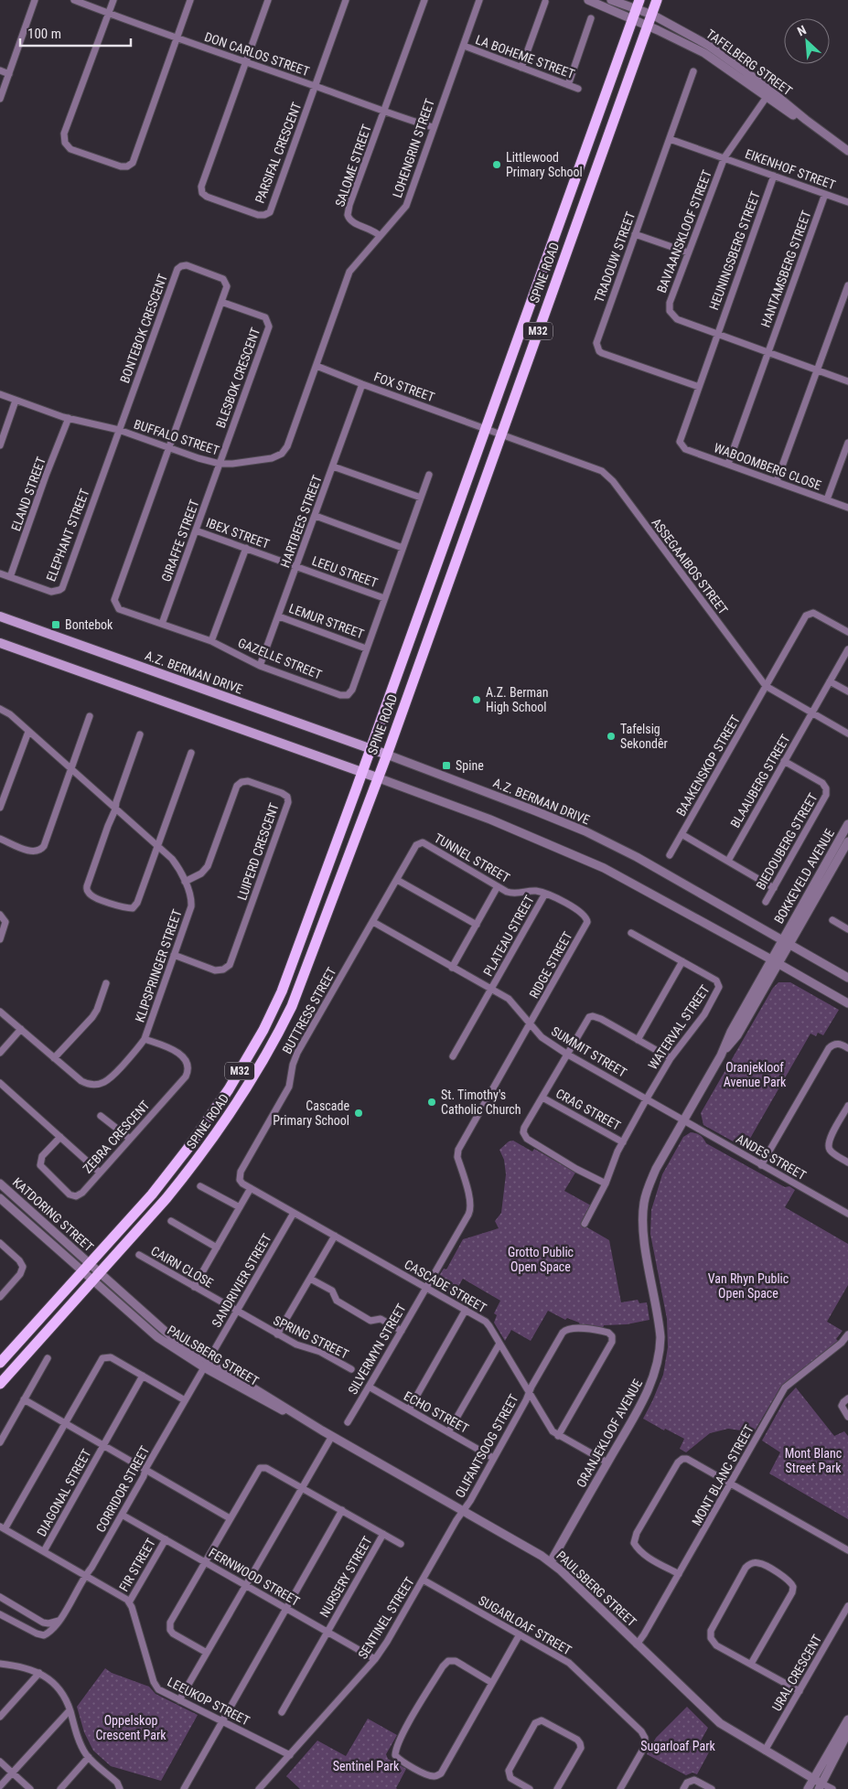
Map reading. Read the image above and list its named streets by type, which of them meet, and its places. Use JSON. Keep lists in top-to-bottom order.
{
  "streets": {
    "main road": ["SPINE ROAD", "M32", "A.Z. BERMAN DRIVE"],
    "street": [
      "DON CARLOS STREET",
      "LA BOHEME STREET",
      "TAFELBERG STREET",
      "LOHENGRIN STREET",
      "PARSIFAL CRESCENT",
      "SALOME STREET",
      "EIKENHOF STREET",
      "BAVIAANSKLOOF STREET",
      "HEUNINGSBERG STREET",
      "TRADOUW STREET",
      "HANTAMSBERG STREET",
      "BONTEBOK CRESCENT",
      "BLESBOK CRESCENT",
      "FOX STREET",
      "BUFFALO STREET",
      "WABOOMBERG CLOSE",
      "ELAND STREET",
      "HARTBEES STREET",
      "IBEX STREET",
      "ELEPHANT STREET",
      "GIRAFFE STREET",
      "ASSEGAAIBOS STREET",
      "LEEU STREET",
      "LEMUR STREET",
      "GAZELLE STREET",
      "BAAKENSKOP STREET",
      "BLAAUBERG STREET",
      "BIEDOUBERG STREET",
      "LUIPERD CRESCENT",
      "TUNNEL STREET",
      "BOKKEVELD AVENUE",
      "PLATEAU STREET",
      "RIDGE STREET",
      "KLIPSPRINGER STREET",
      "BUTTRESS STREET",
      "WATERVAL STREET",
      "SUMMIT STREET",
      "CRAG STREET",
      "ZEBRA CRESCENT",
      "ANDES STREET",
      "KATDORING STREET",
      "CAIRN CLOSE",
      "SANDRIVIER STREET",
      "CASCADE STREET",
      "SPRING STREET",
      "SILVERMYN STREET",
      "PAULSBERG STREET",
      "ECHO STREET",
      "ORANJEKLOOF AVENUE",
      "OLIFANTSOOG STREET",
      "MONT BLANC STREET",
      "CORRIDOR STREET",
      "DIAGONAL STREET",
      "FIR STREET",
      "FERNWOOD STREET",
      "NURSERY STREET",
      "SENTINEL STREET",
      "SUGARLOAF STREET",
      "URAL CRESCENT",
      "LEEUKOP STREET"
    ]
  },
  "crossings": [
    ["DON CARLOS STREET", "LOHENGRIN STREET"],
    ["DON CARLOS STREET", "PARSIFAL CRESCENT"],
    ["DON CARLOS STREET", "SALOME STREET"],
    ["LA BOHEME STREET", "LOHENGRIN STREET"],
    ["TAFELBERG STREET", "BAVIAANSKLOOF STREET"],
    ["TAFELBERG STREET", "SPINE ROAD"],
    ["LOHENGRIN STREET", "SALOME STREET"],
    ["LOHENGRIN STREET", "FOX STREET"],
    ["LOHENGRIN STREET", "BUFFALO STREET"],
    ["EIKENHOF STREET", "BAVIAANSKLOOF STREET"],
    ["EIKENHOF STREET", "HEUNINGSBERG STREET"],
    ["EIKENHOF STREET", "TRADOUW STREET"],
    ["EIKENHOF STREET", "HANTAMSBERG STREET"],
    ["BAVIAANSKLOOF STREET", "HEUNINGSBERG STREET"],
    ["BAVIAANSKLOOF STREET", "HANTAMSBERG STREET"],
    ["HEUNINGSBERG STREET", "TRADOUW STREET"],
    ["HEUNINGSBERG STREET", "WABOOMBERG CLOSE"],
    ["HANTAMSBERG STREET", "WABOOMBERG CLOSE"],
    ["SPINE ROAD", "FOX STREET"],
    ["SPINE ROAD", "ASSEGAAIBOS STREET"],
    ["SPINE ROAD", "A.Z. BERMAN DRIVE"],
    ["SPINE ROAD", "KATDORING STREET"],
    ["SPINE ROAD", "PAULSBERG STREET"],
    ["BONTEBOK CRESCENT", "BLESBOK CRESCENT"],
    ["BONTEBOK CRESCENT", "BUFFALO STREET"],
    ["BONTEBOK CRESCENT", "ELEPHANT STREET"],
    ["BONTEBOK CRESCENT", "GAZELLE STREET"],
    ["BLESBOK CRESCENT", "BUFFALO STREET"],
    ["BLESBOK CRESCENT", "GIRAFFE STREET"],
    ["FOX STREET", "BUFFALO STREET"],
    ["FOX STREET", "HARTBEES STREET"],
    ["FOX STREET", "ASSEGAAIBOS STREET"],
    ["BUFFALO STREET", "ELAND STREET"],
    ["BUFFALO STREET", "ELEPHANT STREET"],
    ["BUFFALO STREET", "GIRAFFE STREET"],
    ["BUFFALO STREET", "GAZELLE STREET"],
    ["ELAND STREET", "ELEPHANT STREET"],
    ["HARTBEES STREET", "IBEX STREET"],
    ["HARTBEES STREET", "LEEU STREET"],
    ["HARTBEES STREET", "LEMUR STREET"],
    ["HARTBEES STREET", "GAZELLE STREET"],
    ["IBEX STREET", "GIRAFFE STREET"],
    ["IBEX STREET", "LEEU STREET"],
    ["GIRAFFE STREET", "GAZELLE STREET"],
    ["ASSEGAAIBOS STREET", "BAAKENSKOP STREET"],
    ["ASSEGAAIBOS STREET", "BLAAUBERG STREET"],
    ["LEEU STREET", "GAZELLE STREET"],
    ["LEMUR STREET", "GAZELLE STREET"],
    ["A.Z. BERMAN DRIVE", "BOKKEVELD AVENUE"],
    ["A.Z. BERMAN DRIVE", "ORANJEKLOOF AVENUE"],
    ["BLAAUBERG STREET", "BIEDOUBERG STREET"],
    ["LUIPERD CRESCENT", "KLIPSPRINGER STREET"],
    ["TUNNEL STREET", "PLATEAU STREET"],
    ["TUNNEL STREET", "RIDGE STREET"],
    ["TUNNEL STREET", "BUTTRESS STREET"],
    ["BOKKEVELD AVENUE", "ORANJEKLOOF AVENUE"],
    ["PLATEAU STREET", "SUMMIT STREET"],
    ["RIDGE STREET", "SUMMIT STREET"],
    ["RIDGE STREET", "CASCADE STREET"],
    ["RIDGE STREET", "SILVERMYN STREET"],
    ["KLIPSPRINGER STREET", "ZEBRA CRESCENT"],
    ["BUTTRESS STREET", "SUMMIT STREET"],
    ["BUTTRESS STREET", "CASCADE STREET"],
    ["WATERVAL STREET", "SUMMIT STREET"],
    ["WATERVAL STREET", "CRAG STREET"],
    ["SUMMIT STREET", "ANDES STREET"],
    ["SUMMIT STREET", "ORANJEKLOOF AVENUE"],
    ["ANDES STREET", "ORANJEKLOOF AVENUE"],
    ["KATDORING STREET", "PAULSBERG STREET"],
    ["CAIRN CLOSE", "SANDRIVIER STREET"],
    ["CAIRN CLOSE", "SPRING STREET"],
    ["SANDRIVIER STREET", "CASCADE STREET"],
    ["SANDRIVIER STREET", "SPRING STREET"],
    ["SANDRIVIER STREET", "PAULSBERG STREET"],
    ["SANDRIVIER STREET", "CORRIDOR STREET"],
    ["CASCADE STREET", "SILVERMYN STREET"],
    ["CASCADE STREET", "ORANJEKLOOF AVENUE"],
    ["CASCADE STREET", "OLIFANTSOOG STREET"],
    ["SILVERMYN STREET", "ECHO STREET"],
    ["PAULSBERG STREET", "ORANJEKLOOF AVENUE"],
    ["PAULSBERG STREET", "OLIFANTSOOG STREET"],
    ["PAULSBERG STREET", "MONT BLANC STREET"],
    ["PAULSBERG STREET", "CORRIDOR STREET"],
    ["PAULSBERG STREET", "SENTINEL STREET"],
    ["PAULSBERG STREET", "URAL CRESCENT"],
    ["ECHO STREET", "OLIFANTSOOG STREET"],
    ["OLIFANTSOOG STREET", "SENTINEL STREET"],
    ["CORRIDOR STREET", "FERNWOOD STREET"],
    ["FIR STREET", "FERNWOOD STREET"],
    ["FIR STREET", "LEEUKOP STREET"],
    ["FERNWOOD STREET", "NURSERY STREET"],
    ["FERNWOOD STREET", "SENTINEL STREET"],
    ["SENTINEL STREET", "SUGARLOAF STREET"],
    ["SENTINEL STREET", "LEEUKOP STREET"]
  ],
  "parks": [
    "Oranjekloof Avenue Park",
    "Grotto Public Open Space",
    "Van Rhyn Public Open Space",
    "Mont Blanc Street Park",
    "Oppelskop Crescent Park",
    "Sugarloaf Park",
    "Sentinel Park"
  ],
  "places": {
    "other": [
      "Littlewood Primary School",
      "A.Z. Berman High School",
      "Tafelsig Sekondêr",
      "St. Timothy's Catholic Church",
      "Cascade Primary School"
    ],
    "transit": ["Bontebok", "Spine"]
  },
  "scale_bar": "100 m",
  "north": "top left"
}
